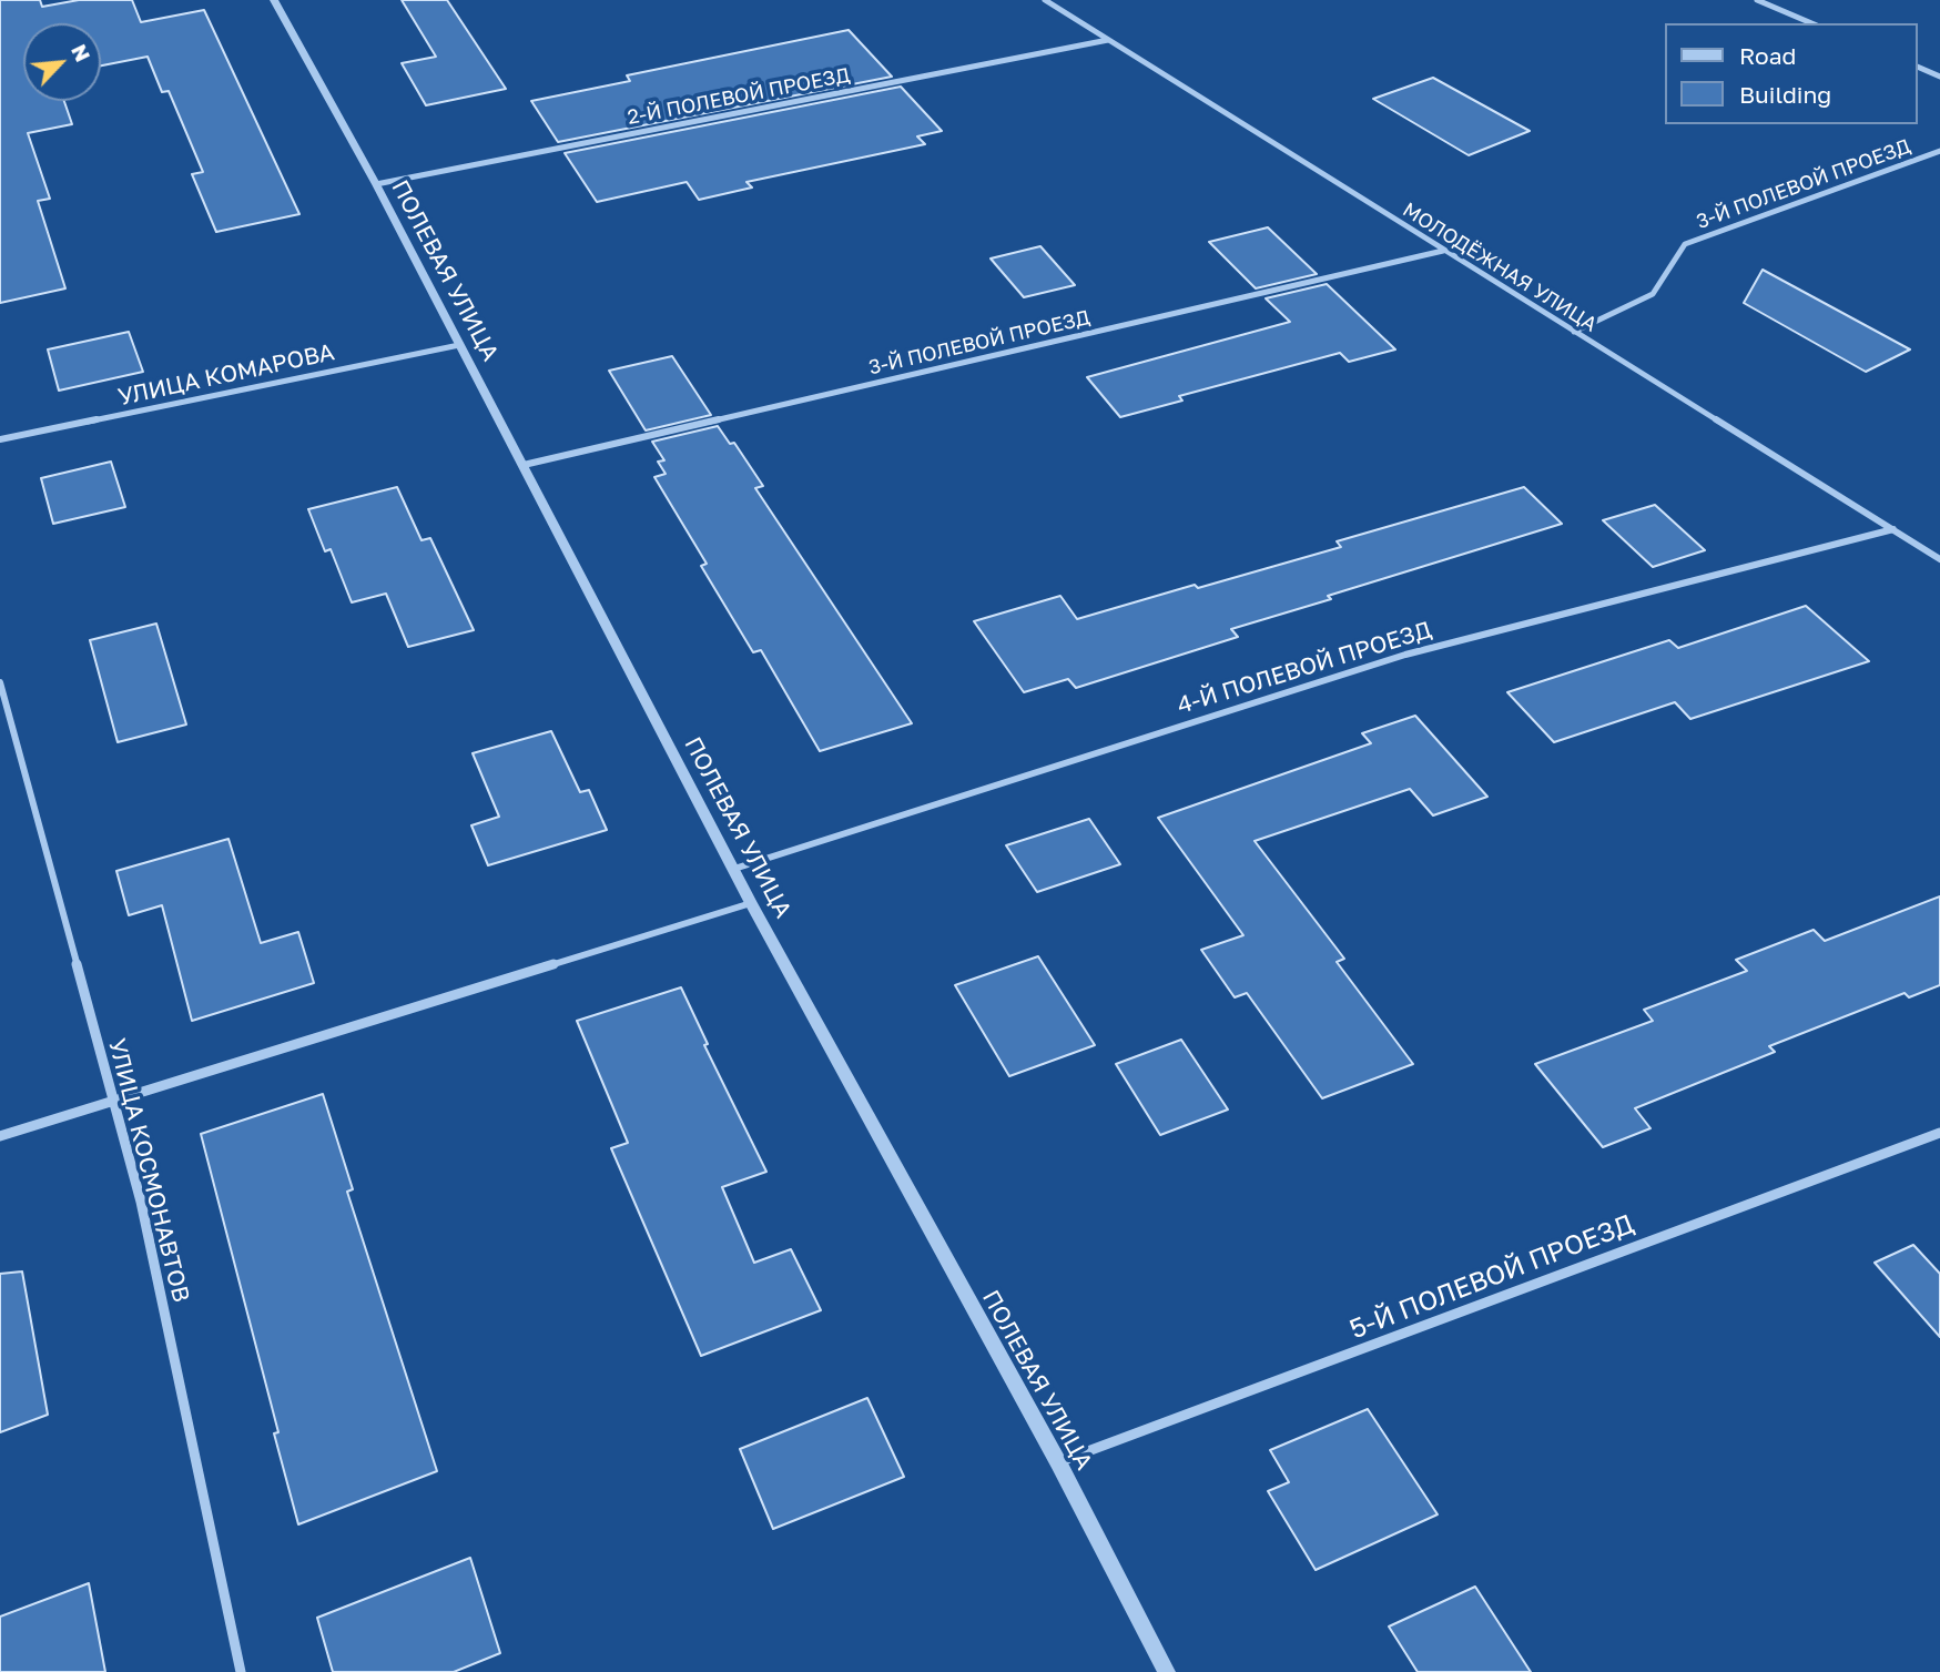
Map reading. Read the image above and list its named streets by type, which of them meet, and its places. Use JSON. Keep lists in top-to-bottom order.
{
  "streets": {
    "street": [
      "2-Й ПОЛЕВОЙ ПРОЕЗД",
      "3-Й ПОЛЕВОЙ ПРОЕЗД",
      "МОЛОДЁЖНАЯ УЛИЦА",
      "ПОЛЕВАЯ УЛИЦА",
      "УЛИЦА КОМАРОВА",
      "4-Й ПОЛЕВОЙ ПРОЕЗД",
      "УЛИЦА КОСМОНАВТОВ",
      "5-Й ПОЛЕВОЙ ПРОЕЗД"
    ]
  },
  "crossings": [
    ["2-Й ПОЛЕВОЙ ПРОЕЗД", "МОЛОДЁЖНАЯ УЛИЦА"],
    ["2-Й ПОЛЕВОЙ ПРОЕЗД", "ПОЛЕВАЯ УЛИЦА"],
    ["3-Й ПОЛЕВОЙ ПРОЕЗД", "МОЛОДЁЖНАЯ УЛИЦА"],
    ["3-Й ПОЛЕВОЙ ПРОЕЗД", "ПОЛЕВАЯ УЛИЦА"],
    ["МОЛОДЁЖНАЯ УЛИЦА", "4-Й ПОЛЕВОЙ ПРОЕЗД"],
    ["ПОЛЕВАЯ УЛИЦА", "УЛИЦА КОМАРОВА"],
    ["ПОЛЕВАЯ УЛИЦА", "4-Й ПОЛЕВОЙ ПРОЕЗД"],
    ["ПОЛЕВАЯ УЛИЦА", "5-Й ПОЛЕВОЙ ПРОЕЗД"]
  ],
  "legend": ["Road", "Building"],
  "north": "top right"
}
